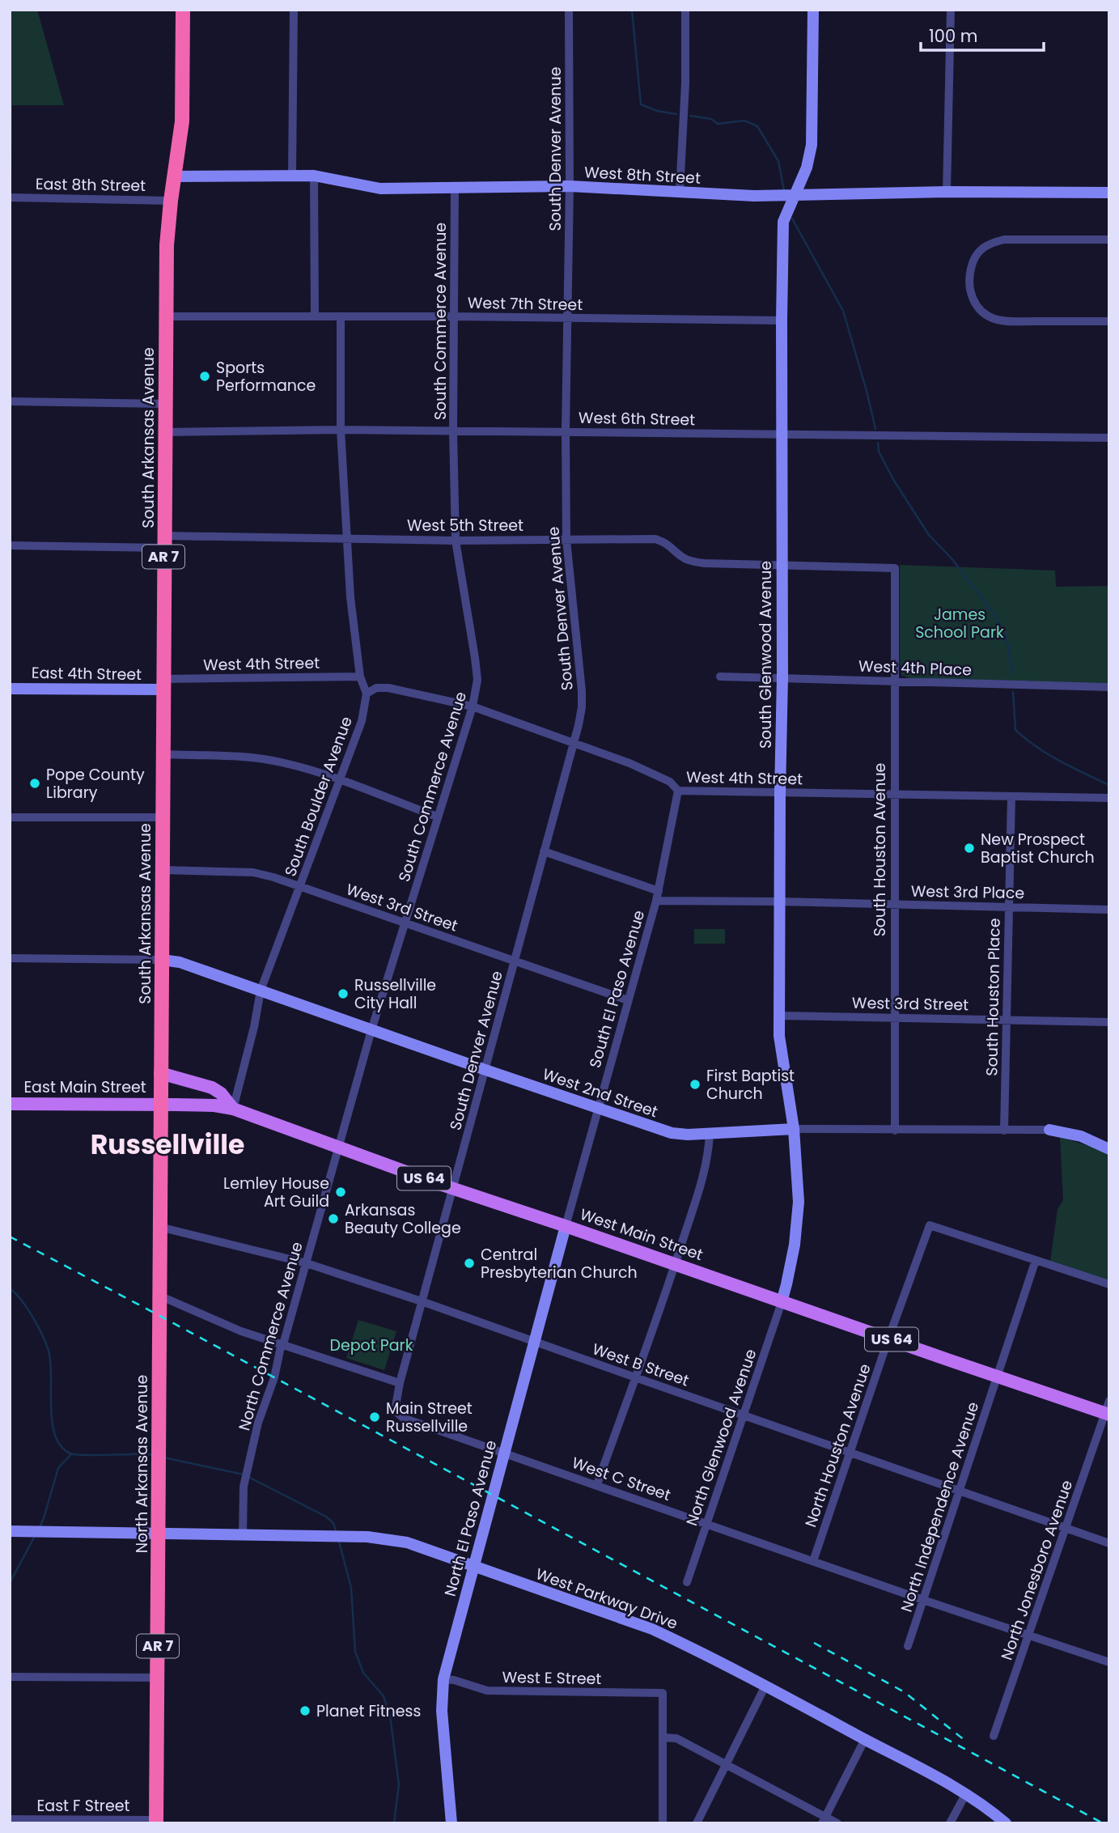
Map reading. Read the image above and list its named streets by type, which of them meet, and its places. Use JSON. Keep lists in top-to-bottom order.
{
  "streets": {
    "highway": ["South Arkansas Avenue", "AR 7", "North Arkansas Avenue"],
    "main road": ["East Main Street", "US 64", "West Main Street"],
    "street": [
      "South Denver Avenue",
      "West 8th Street",
      "East 8th Street",
      "West 7th Street",
      "South Commerce Avenue",
      "West 6th Street",
      "West 5th Street",
      "South Glenwood Avenue",
      "West 4th Street",
      "West 4th Place",
      "East 4th Street",
      "South Boulder Avenue",
      "South Houston Avenue",
      "West 3rd Place",
      "West 3rd Street",
      "South El Paso Avenue",
      "South Houston Place",
      "West 2nd Street",
      "North Commerce Avenue",
      "West B Street",
      "North Glenwood Avenue",
      "North Houston Avenue",
      "West C Street",
      "North Independence Avenue",
      "North El Paso Avenue",
      "North Jonesboro Avenue",
      "West Parkway Drive",
      "West E Street",
      "East F Street"
    ]
  },
  "crossings": [
    ["South Denver Avenue", "West 8th Street"],
    ["South Denver Avenue", "West 7th Street"],
    ["South Denver Avenue", "West 6th Street"],
    ["South Denver Avenue", "West 5th Street"],
    ["South Denver Avenue", "West 4th Street"],
    ["South Denver Avenue", "West 3rd Street"],
    ["South Denver Avenue", "West 2nd Street"],
    ["South Denver Avenue", "West Main Street"],
    ["South Denver Avenue", "West B Street"],
    ["South Denver Avenue", "West C Street"],
    ["West 8th Street", "South Commerce Avenue"],
    ["West 8th Street", "South Arkansas Avenue"],
    ["West 8th Street", "South Glenwood Avenue"],
    ["East 8th Street", "South Arkansas Avenue"],
    ["West 7th Street", "South Commerce Avenue"],
    ["West 7th Street", "South Arkansas Avenue"],
    ["West 7th Street", "South Glenwood Avenue"],
    ["South Commerce Avenue", "West 6th Street"],
    ["South Commerce Avenue", "West 5th Street"],
    ["South Commerce Avenue", "West 4th Street"],
    ["South Commerce Avenue", "West 3rd Street"],
    ["South Commerce Avenue", "West 2nd Street"],
    ["South Commerce Avenue", "West Main Street"],
    ["South Commerce Avenue", "North Commerce Avenue"],
    ["West 6th Street", "South Arkansas Avenue"],
    ["West 6th Street", "South Glenwood Avenue"],
    ["South Arkansas Avenue", "West 5th Street"],
    ["South Arkansas Avenue", "West 4th Street"],
    ["South Arkansas Avenue", "East 4th Street"],
    ["South Arkansas Avenue", "West 3rd Street"],
    ["South Arkansas Avenue", "East Main Street"],
    ["South Arkansas Avenue", "West 2nd Street"],
    ["South Arkansas Avenue", "West Main Street"],
    ["South Arkansas Avenue", "North Arkansas Avenue"],
    ["West 5th Street", "South Glenwood Avenue"],
    ["West 5th Street", "South Houston Avenue"],
    ["South Glenwood Avenue", "West 4th Street"],
    ["South Glenwood Avenue", "West 4th Place"],
    ["South Glenwood Avenue", "West 3rd Place"],
    ["South Glenwood Avenue", "West 3rd Street"],
    ["South Glenwood Avenue", "West 2nd Street"],
    ["South Glenwood Avenue", "West Main Street"],
    ["South Glenwood Avenue", "North Glenwood Avenue"],
    ["West 4th Street", "East 4th Street"],
    ["West 4th Street", "South Boulder Avenue"],
    ["West 4th Street", "South Houston Avenue"],
    ["West 4th Street", "South El Paso Avenue"],
    ["West 4th Street", "South Houston Place"],
    ["West 4th Place", "South Houston Avenue"],
    ["South Boulder Avenue", "West 3rd Street"],
    ["South Boulder Avenue", "West 2nd Street"],
    ["South Boulder Avenue", "West Main Street"],
    ["South Houston Avenue", "West 3rd Place"],
    ["South Houston Avenue", "West 3rd Street"],
    ["South Houston Avenue", "West 2nd Street"],
    ["West 3rd Place", "South El Paso Avenue"],
    ["West 3rd Place", "South Houston Place"],
    ["West 3rd Street", "South El Paso Avenue"],
    ["West 3rd Street", "South Houston Place"],
    ["South El Paso Avenue", "West 2nd Street"],
    ["South El Paso Avenue", "West Main Street"],
    ["South El Paso Avenue", "North El Paso Avenue"],
    ["South Houston Place", "West 2nd Street"],
    ["East Main Street", "West Main Street"],
    ["East Main Street", "North Arkansas Avenue"],
    ["West Main Street", "North Commerce Avenue"],
    ["West Main Street", "North Glenwood Avenue"],
    ["West Main Street", "North Houston Avenue"],
    ["West Main Street", "North Arkansas Avenue"],
    ["West Main Street", "North Independence Avenue"],
    ["West Main Street", "North El Paso Avenue"],
    ["West Main Street", "North Jonesboro Avenue"],
    ["North Commerce Avenue", "West B Street"],
    ["North Commerce Avenue", "West Parkway Drive"],
    ["West B Street", "North Glenwood Avenue"],
    ["West B Street", "North Houston Avenue"],
    ["West B Street", "North Arkansas Avenue"],
    ["West B Street", "North Independence Avenue"],
    ["West B Street", "North El Paso Avenue"],
    ["West B Street", "North Jonesboro Avenue"],
    ["North Glenwood Avenue", "West C Street"],
    ["North Houston Avenue", "West C Street"],
    ["North Arkansas Avenue", "West Parkway Drive"],
    ["North Arkansas Avenue", "East F Street"],
    ["West C Street", "North Independence Avenue"],
    ["West C Street", "North El Paso Avenue"],
    ["West C Street", "North Jonesboro Avenue"],
    ["North El Paso Avenue", "West Parkway Drive"],
    ["North El Paso Avenue", "West E Street"]
  ],
  "districts": ["Russellville"],
  "parks": ["James School Park", "Depot Park"],
  "places": [
    "Sports Performance",
    "Pope County Library",
    "New Prospect Baptist Church",
    "Russellville City Hall",
    "First Baptist Church",
    "Lemley House Art Guild",
    "Arkansas Beauty College",
    "Central Presbyterian Church",
    "Main Street Russellville",
    "Planet Fitness"
  ],
  "scale_bar": "100 m"
}
